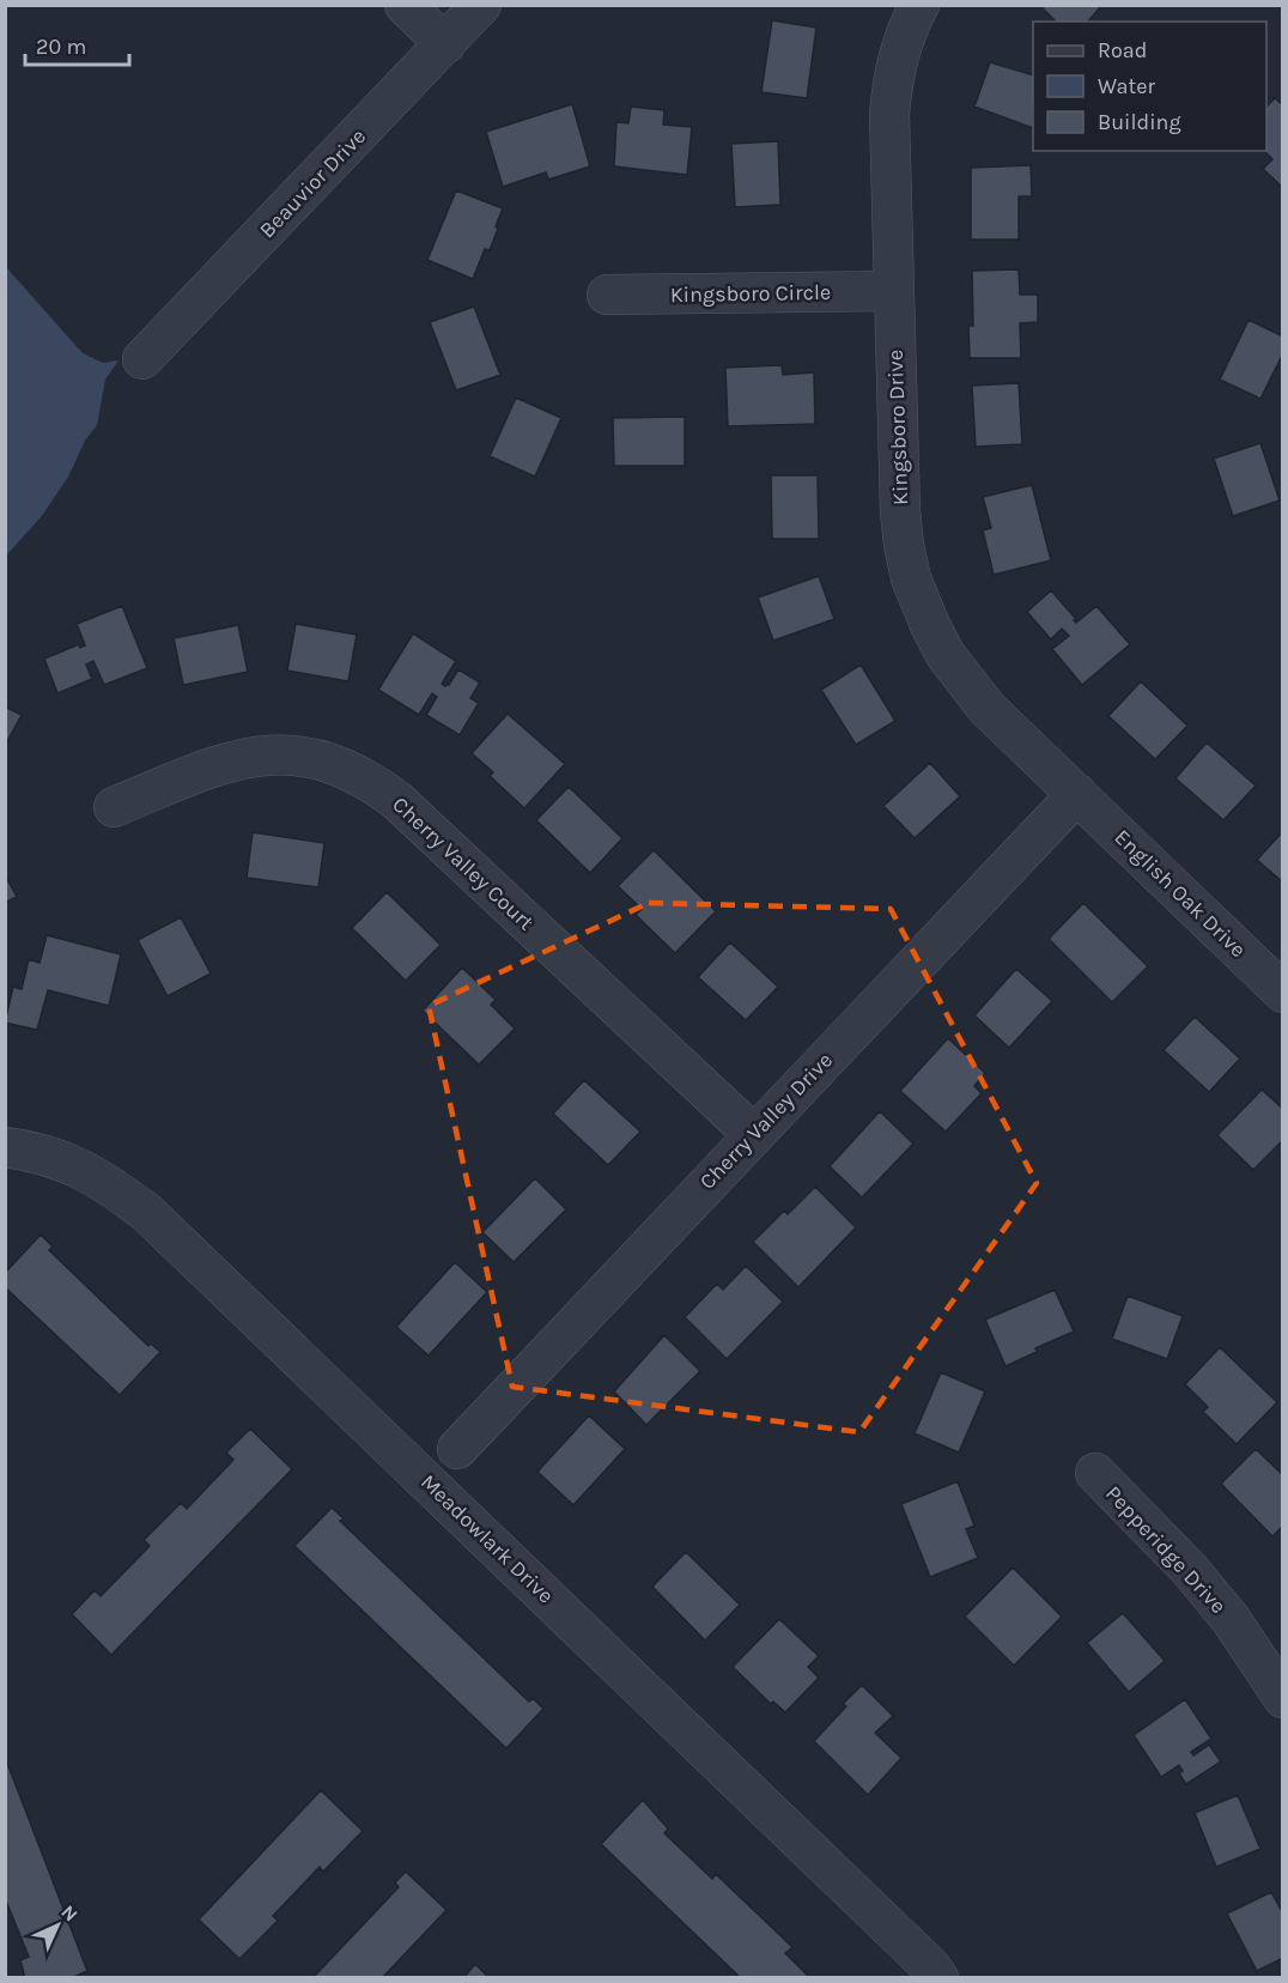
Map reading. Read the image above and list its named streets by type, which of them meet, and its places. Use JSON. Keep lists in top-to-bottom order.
{
  "streets": {
    "street": [
      "Beauvior Drive",
      "Kingsboro Circle",
      "Kingsboro Drive",
      "Cherry Valley Court",
      "English Oak Drive",
      "Cherry Valley Drive",
      "Meadowlark Drive",
      "Pepperidge Drive"
    ]
  },
  "crossings": [
    ["Kingsboro Circle", "Kingsboro Drive"],
    ["Kingsboro Drive", "English Oak Drive"],
    ["Kingsboro Drive", "Cherry Valley Drive"],
    ["Cherry Valley Court", "Cherry Valley Drive"],
    ["English Oak Drive", "Cherry Valley Drive"]
  ],
  "legend": ["Road", "Water", "Building"],
  "scale_bar": "20 m",
  "north": "top right"
}
